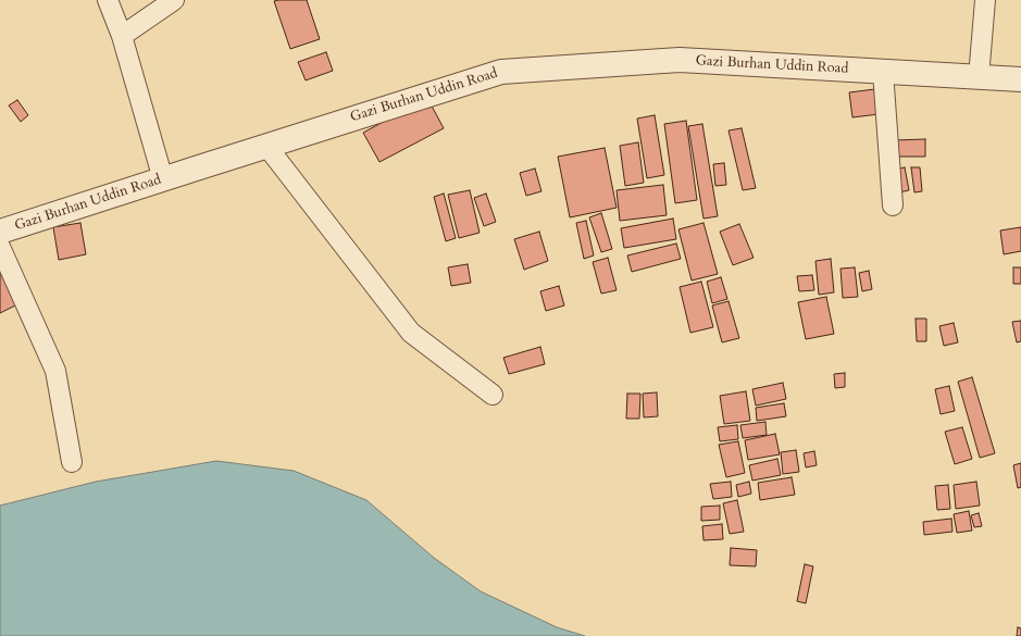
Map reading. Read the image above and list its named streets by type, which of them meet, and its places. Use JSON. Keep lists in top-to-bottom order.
{
  "streets": {
    "street": ["Gazi Burhan Uddin Road"]
  }
}
